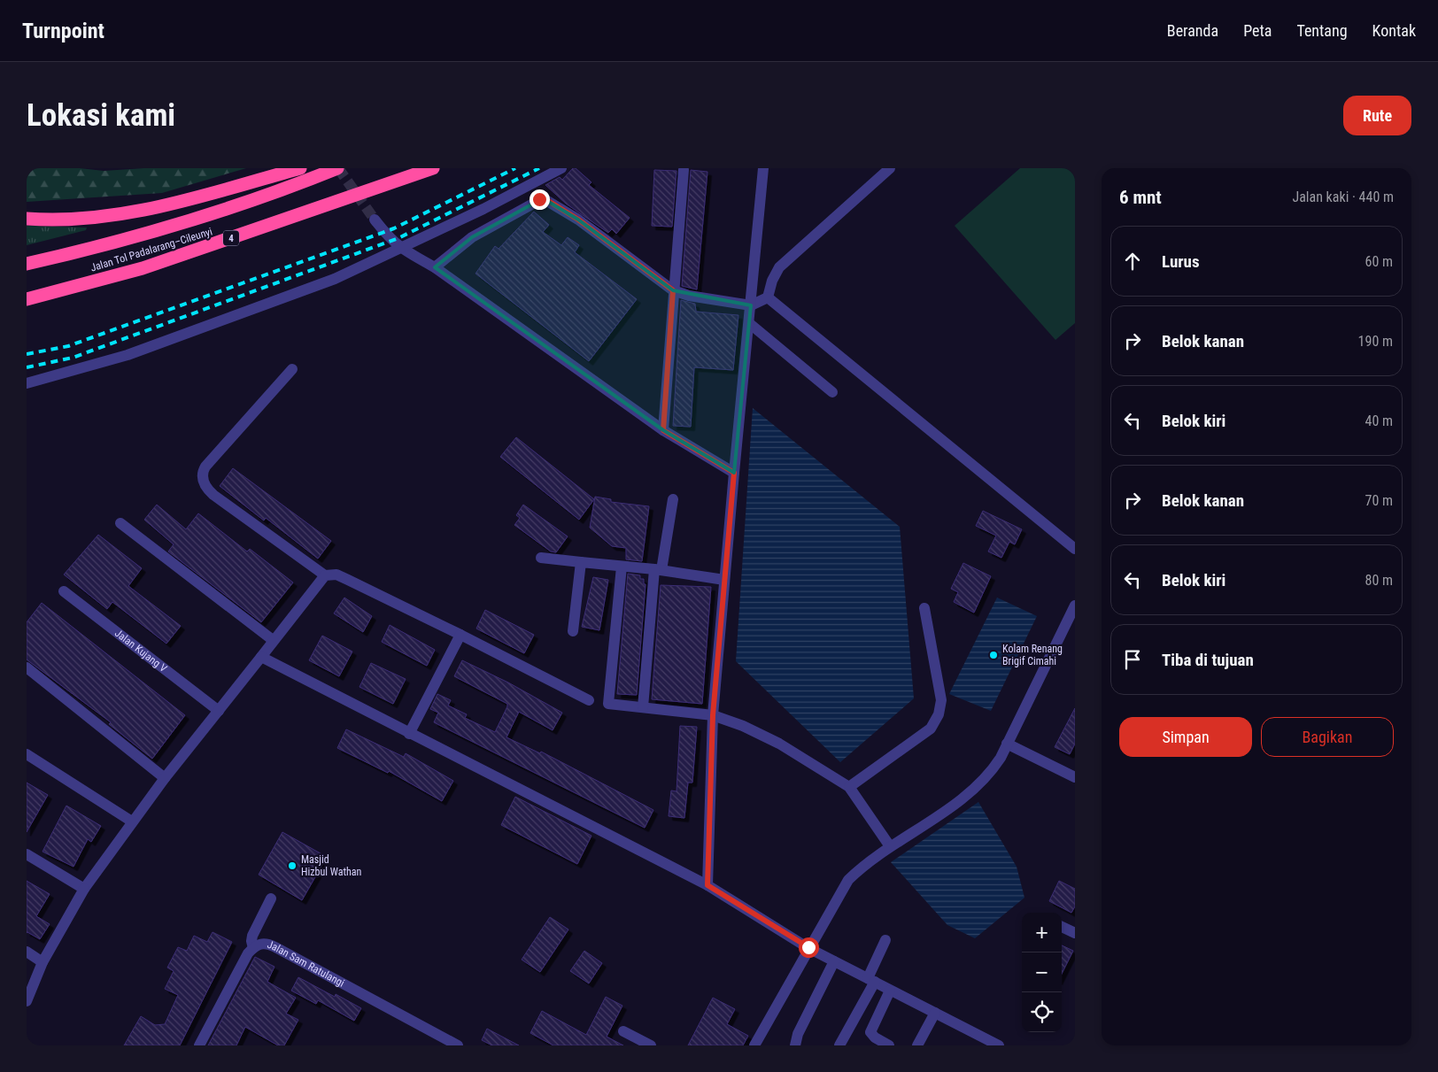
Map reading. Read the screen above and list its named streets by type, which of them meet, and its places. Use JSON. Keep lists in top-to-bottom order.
{
  "streets": {
    "highway": ["4", "Jalan Tol Padalarang–Cileunyi"],
    "street": ["Jalan Kujang V", "Jalan Sam Ratulangi"]
  },
  "places": ["Kolam Renang Brigif Cimahi", "Masjid Hizbul Wathan"],
  "page": {
    "header": "Turnpoint",
    "nav": [
      "Beranda",
      "Peta",
      "Tentang",
      "Kontak"
    ],
    "buttons": [
      "Rute",
      ["Simpan", "Bagikan"]
    ],
    "title": "Lokasi kami",
    "heading": ["6 mnt", "Jalan kaki · 440 m"],
    "list": [
      ["Lurus", "60 m"],
      ["Belok kanan", "190 m"],
      ["Belok kiri", "40 m"],
      ["Belok kanan", "70 m"],
      ["Belok kiri", "80 m"],
      "Tiba di tujuan"
    ],
    "map_buttons": ["+", "−"]
  }
}
